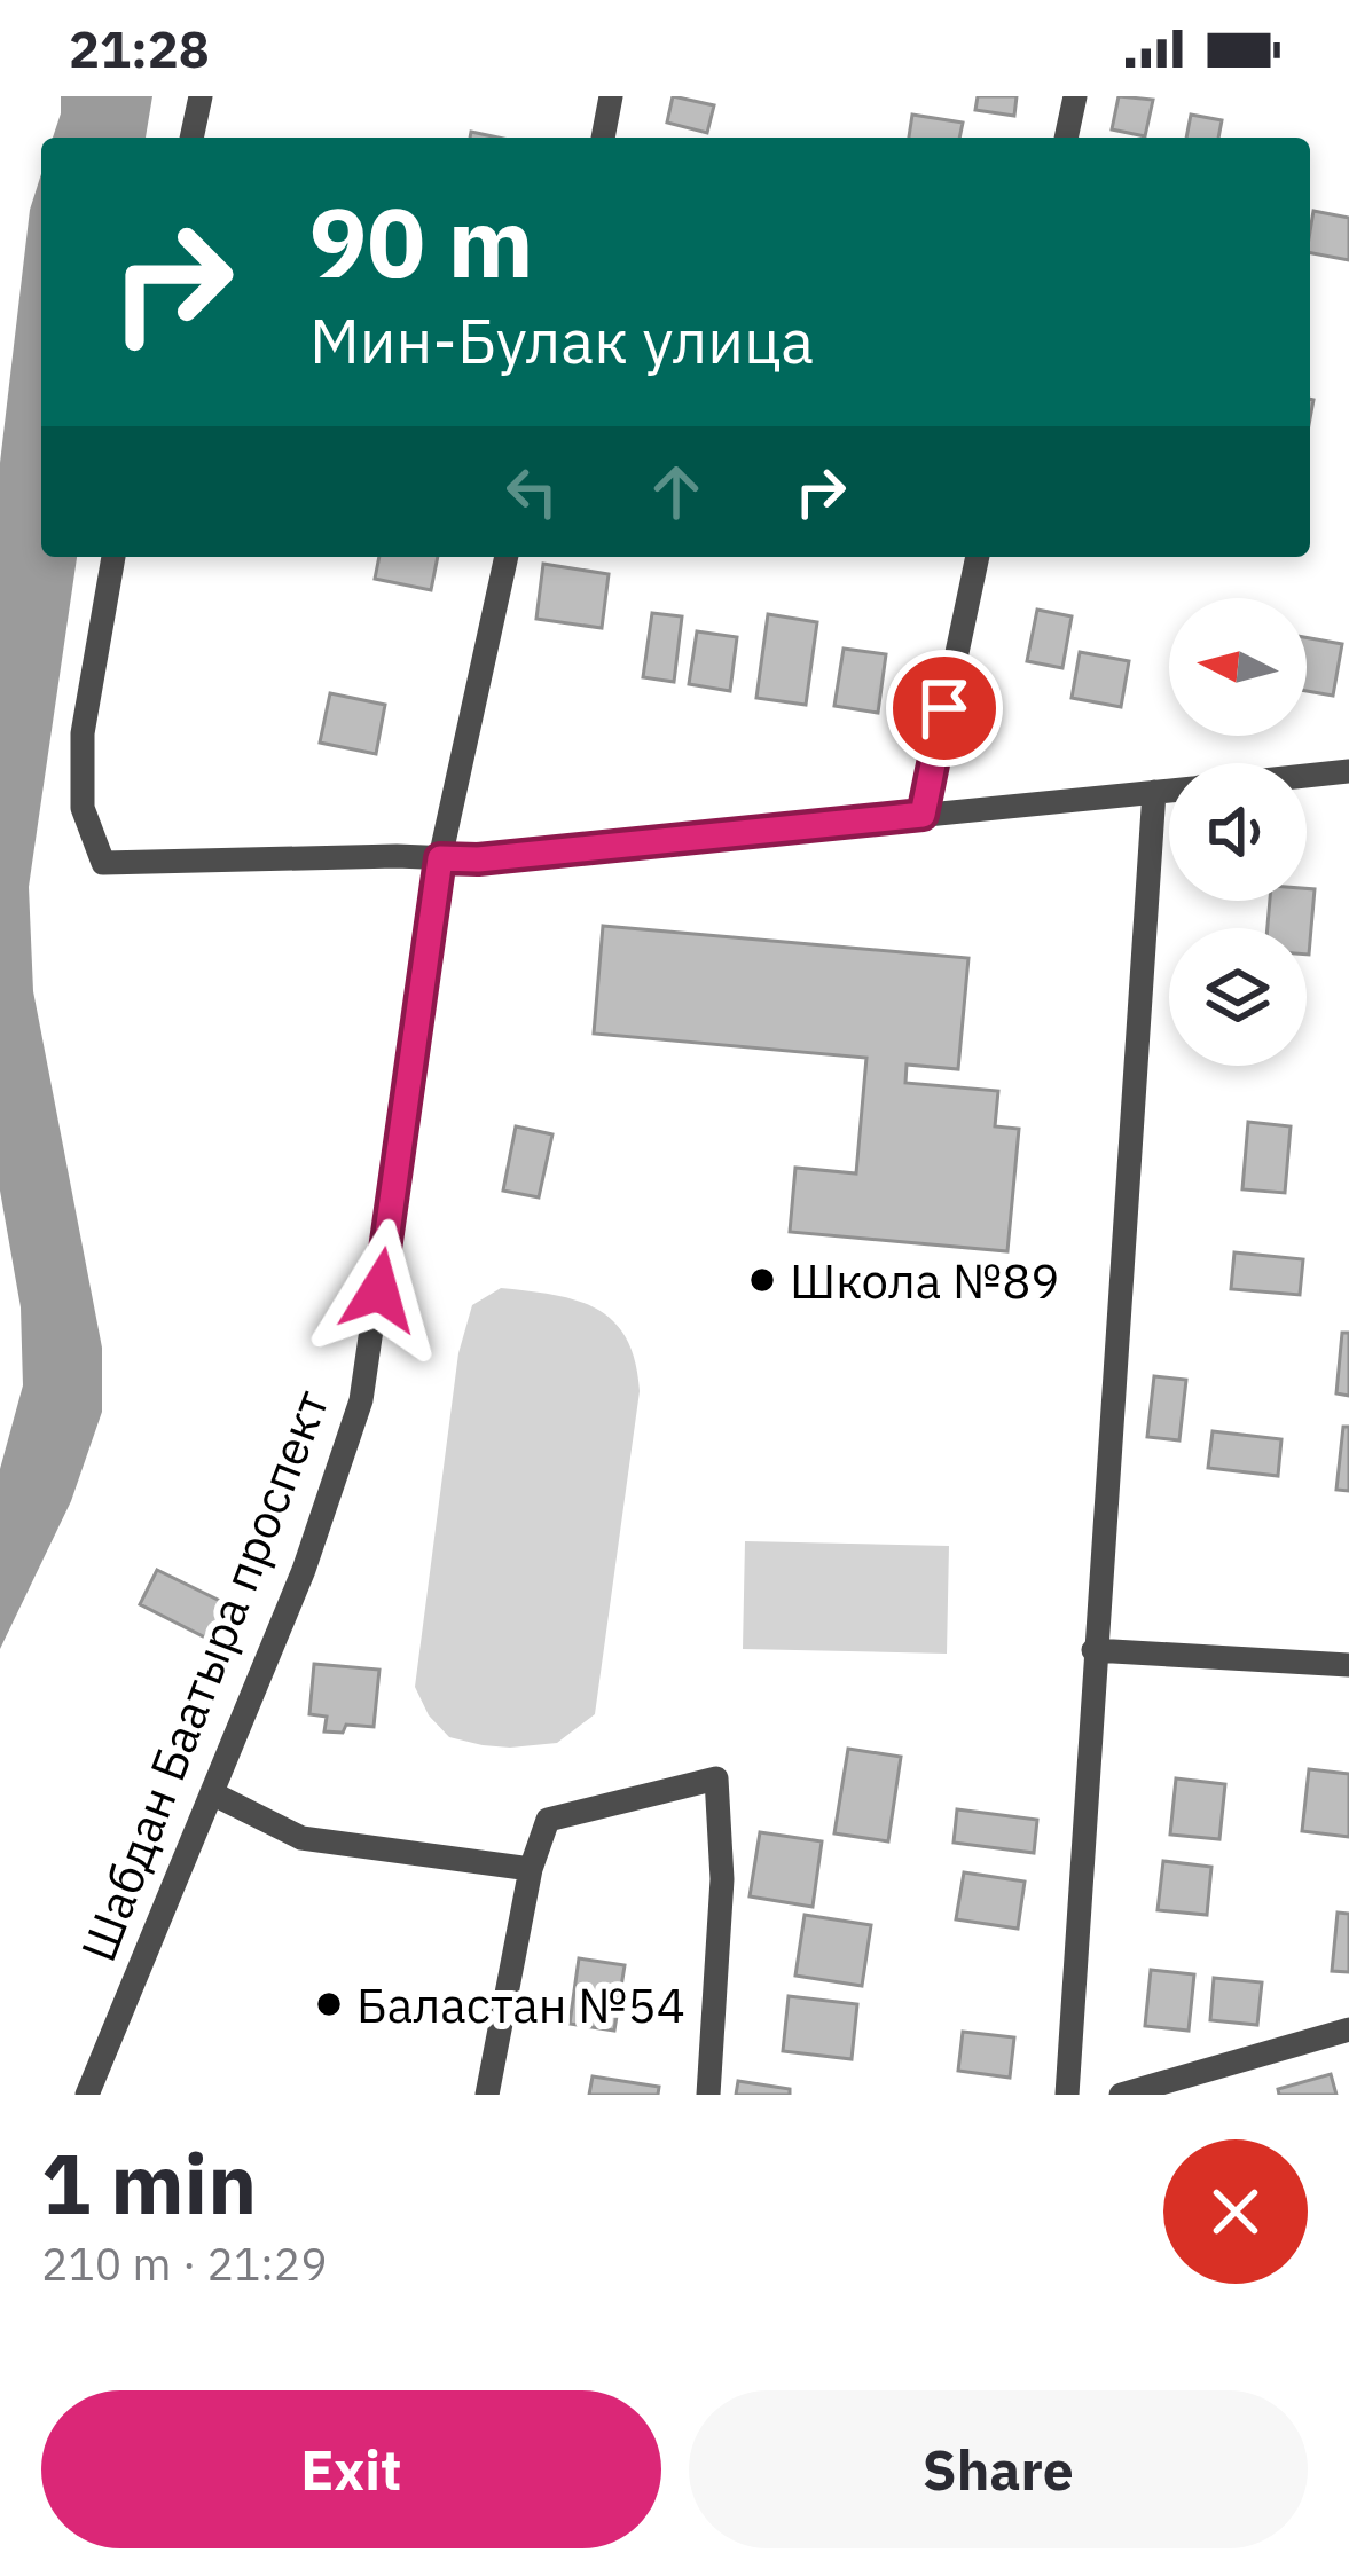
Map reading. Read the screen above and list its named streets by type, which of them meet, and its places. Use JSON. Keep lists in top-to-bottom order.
{
  "streets": {
    "street": ["Шабдан Баатыра проспект"]
  },
  "places": ["Школа №89", "Баластан №54"],
  "north": "left",
  "page": {
    "status": "21:28",
    "turn": ["90 m", "Мин-Булак улица"],
    "heading": ["1 min", "210 m · 21:29"],
    "buttons": ["Exit", "Share"]
  }
}
